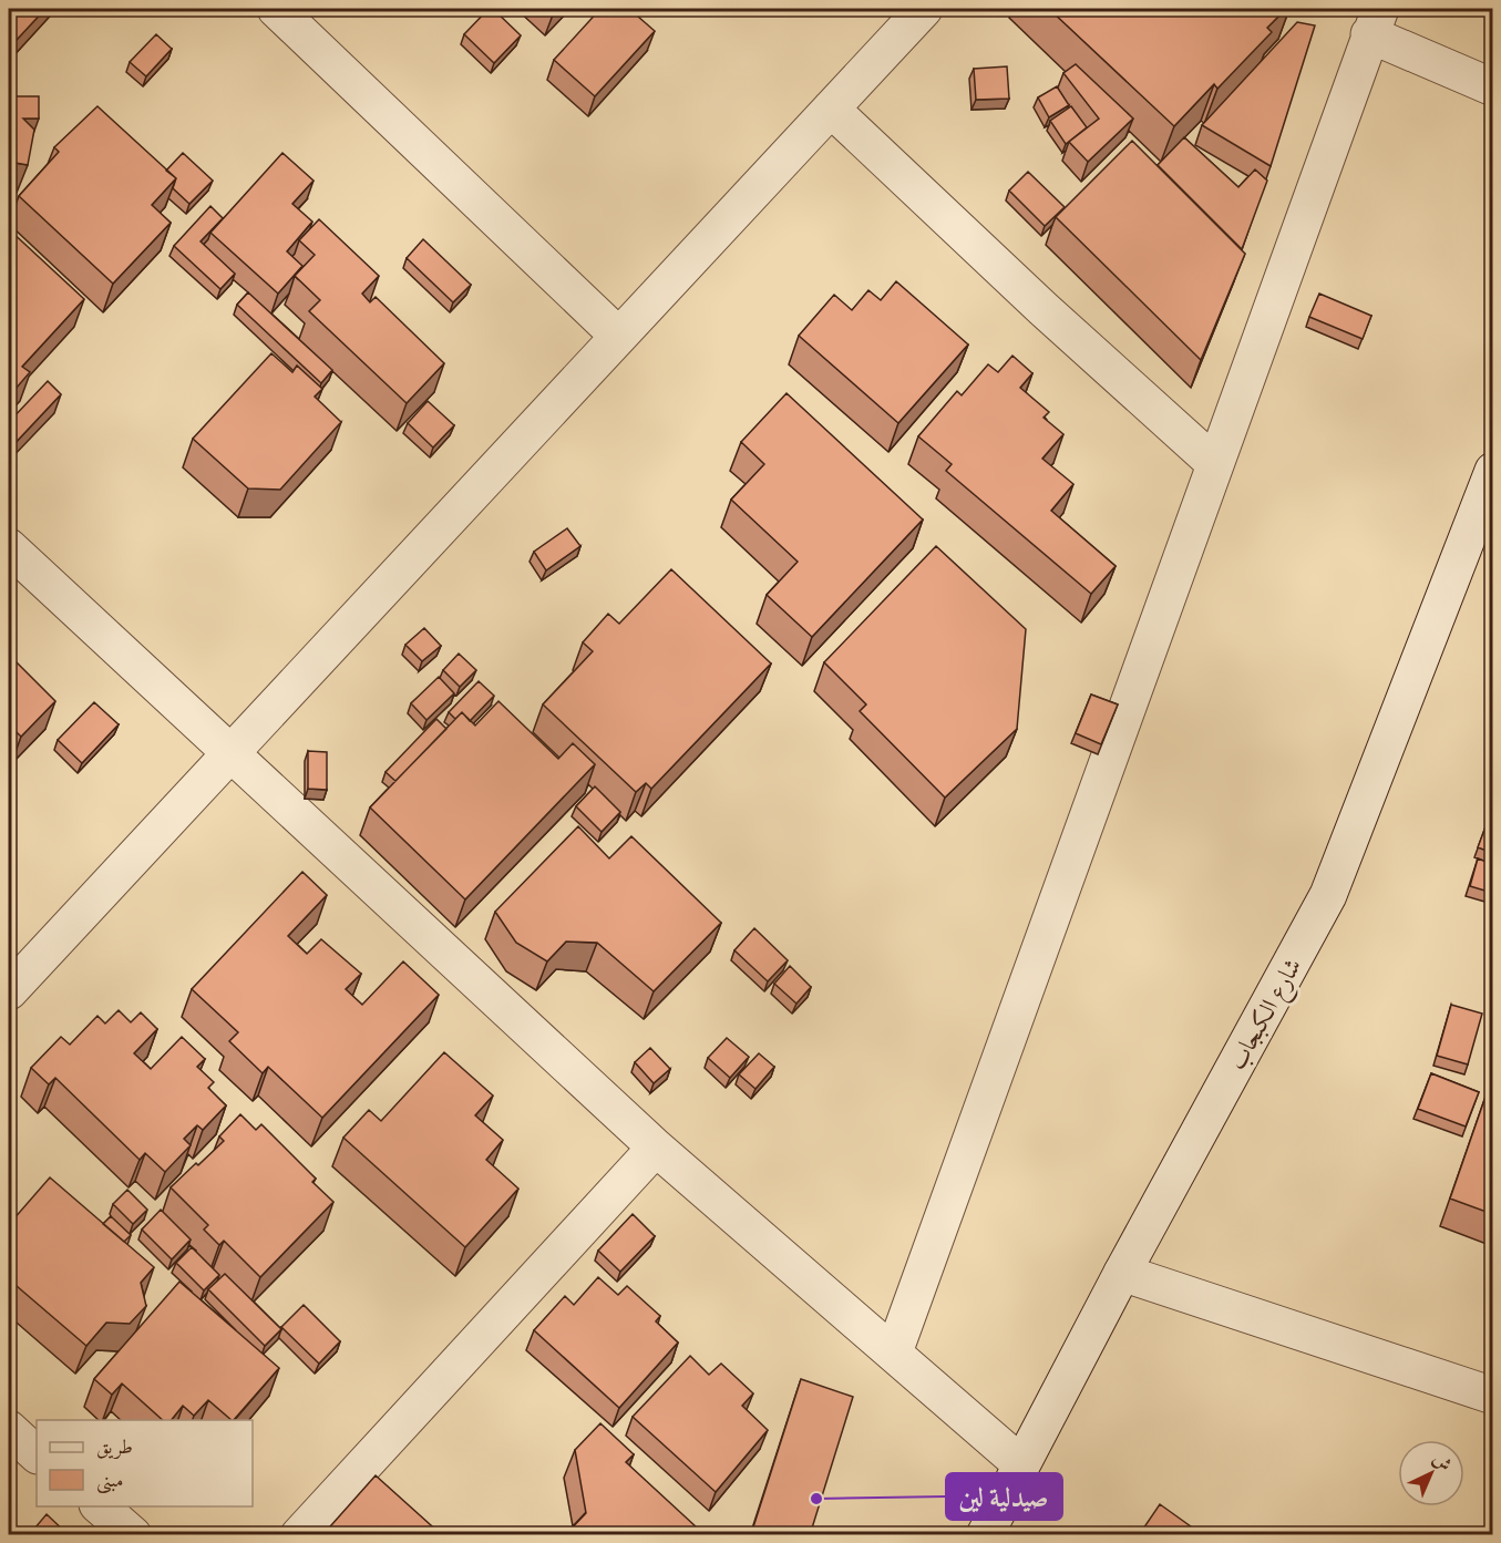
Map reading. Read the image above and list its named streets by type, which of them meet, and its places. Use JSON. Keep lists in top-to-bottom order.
{
  "streets": {
    "street": ["شارع الكبجاب"]
  },
  "places": ["صيدلية لين"],
  "legend": ["طريق", "مبنى"],
  "north": "top right"
}
